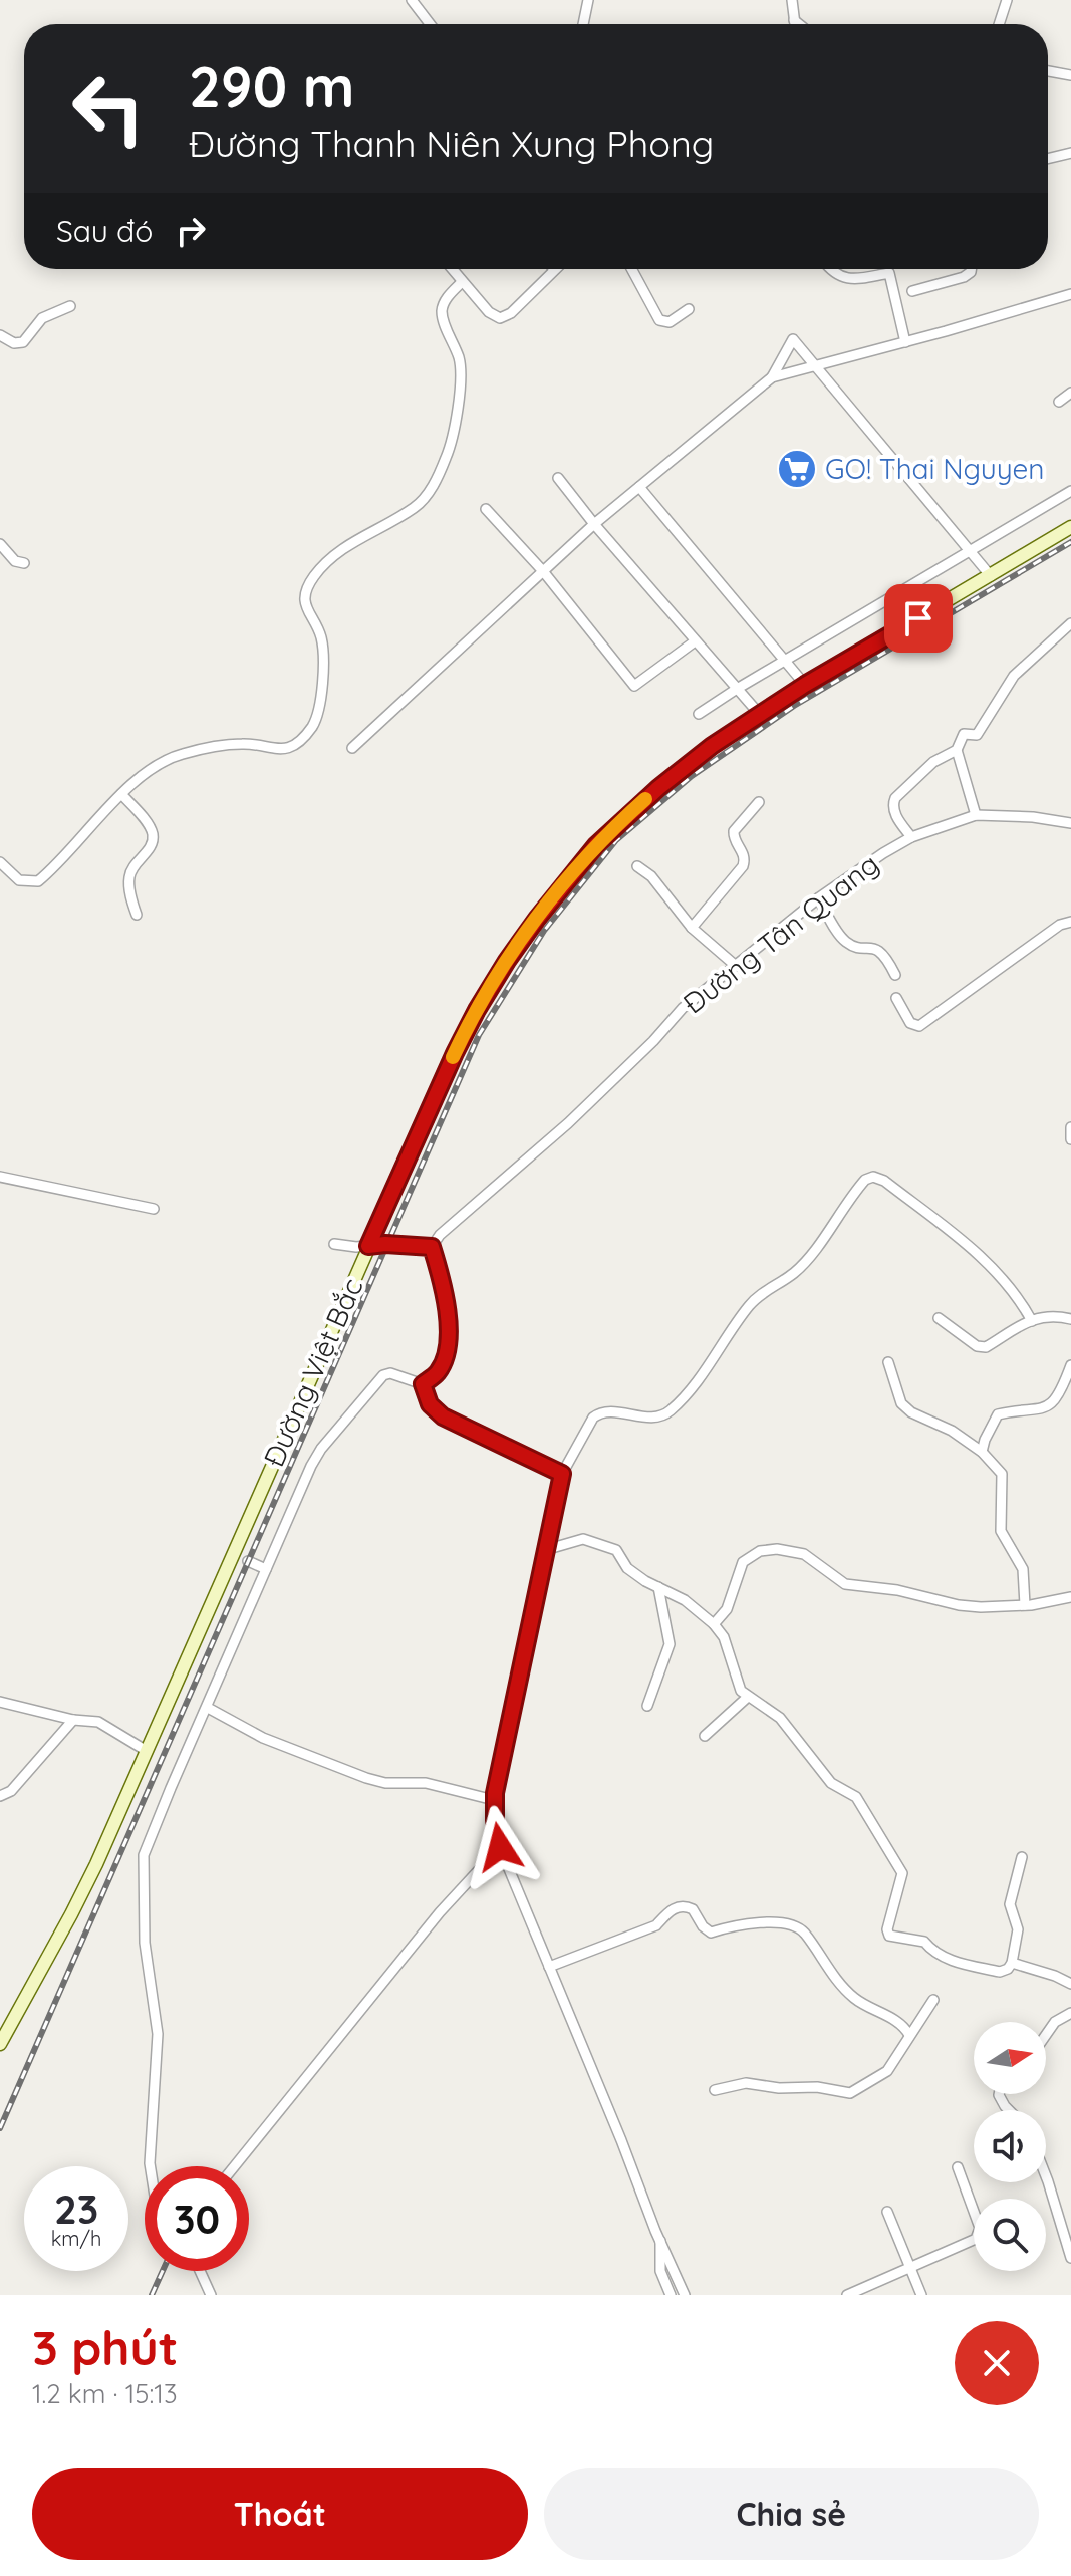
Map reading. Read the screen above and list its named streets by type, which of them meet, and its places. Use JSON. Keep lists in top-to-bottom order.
{
  "streets": {
    "main road": ["Đường Việt Bắc"],
    "street": ["Đường Tân Quang"]
  },
  "places": {
    "supermarket": ["GO! Thai Nguyen"]
  },
  "north": "right",
  "page": {
    "turn": ["290 m", "Đường Thanh Niên Xung Phong"],
    "then": "Sau đó",
    "speed": "23 km/h",
    "limit": "30",
    "heading": ["3 phút", "1.2 km · 15:13"],
    "buttons": ["Thoát", "Chia sẻ"]
  }
}
